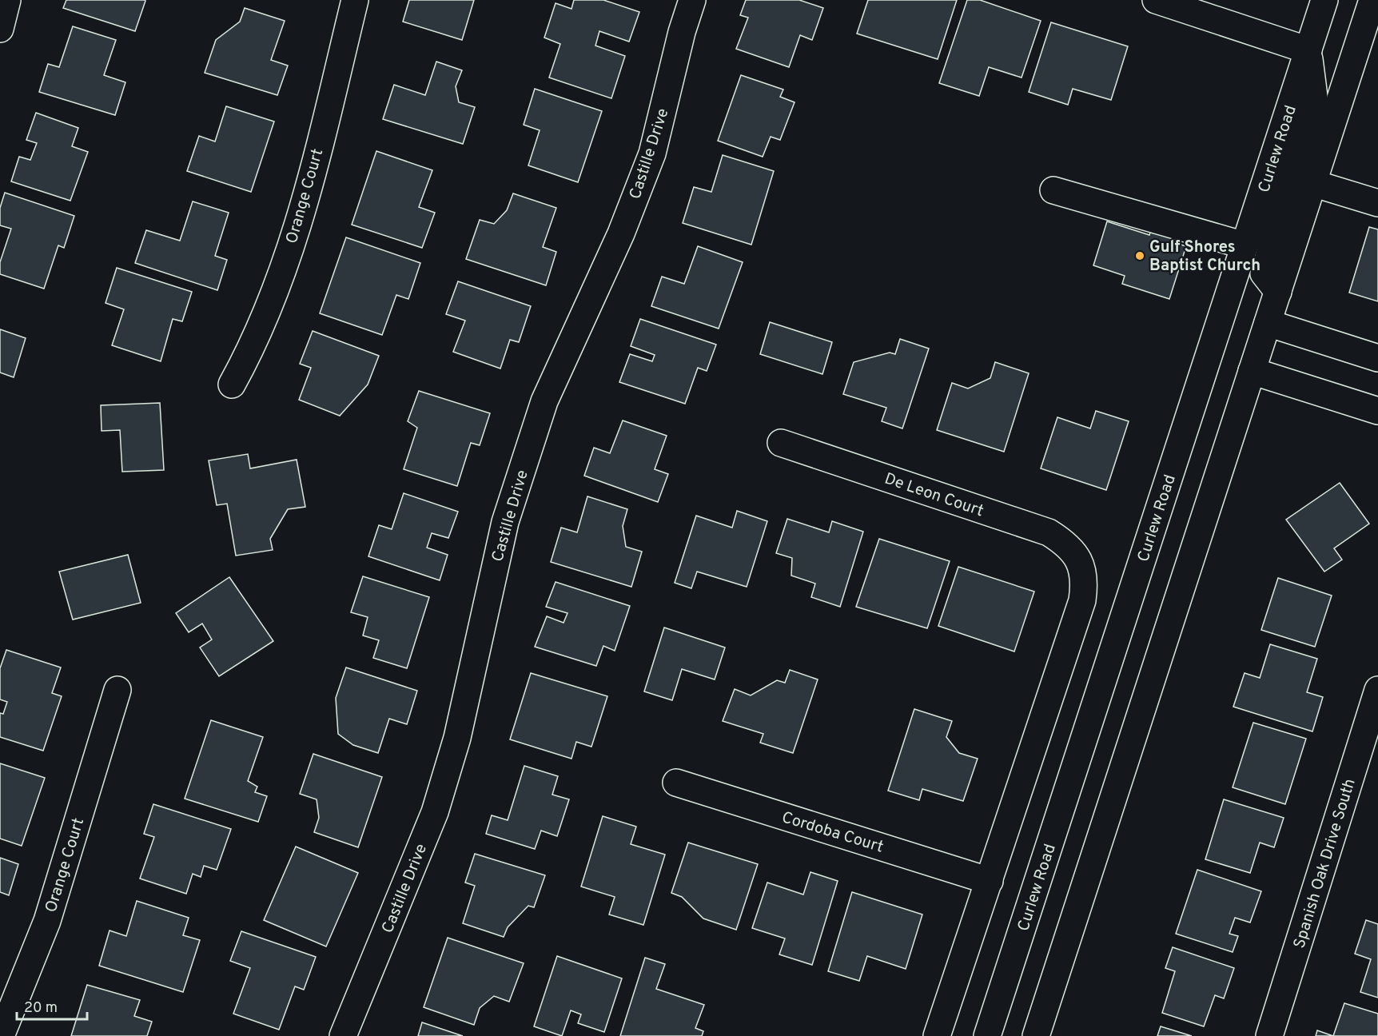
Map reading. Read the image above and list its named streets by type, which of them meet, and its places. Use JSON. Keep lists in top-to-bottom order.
{
  "streets": {
    "street": [
      "Curlew Road",
      "Castille Drive",
      "Orange Court",
      "De Leon Court",
      "Cordoba Court",
      "Spanish Oak Drive South"
    ]
  },
  "crossings": [
    ["De Leon Court", "Cordoba Court"]
  ],
  "places": ["Gulf Shores Baptist Church"],
  "scale_bar": "20 m"
}
